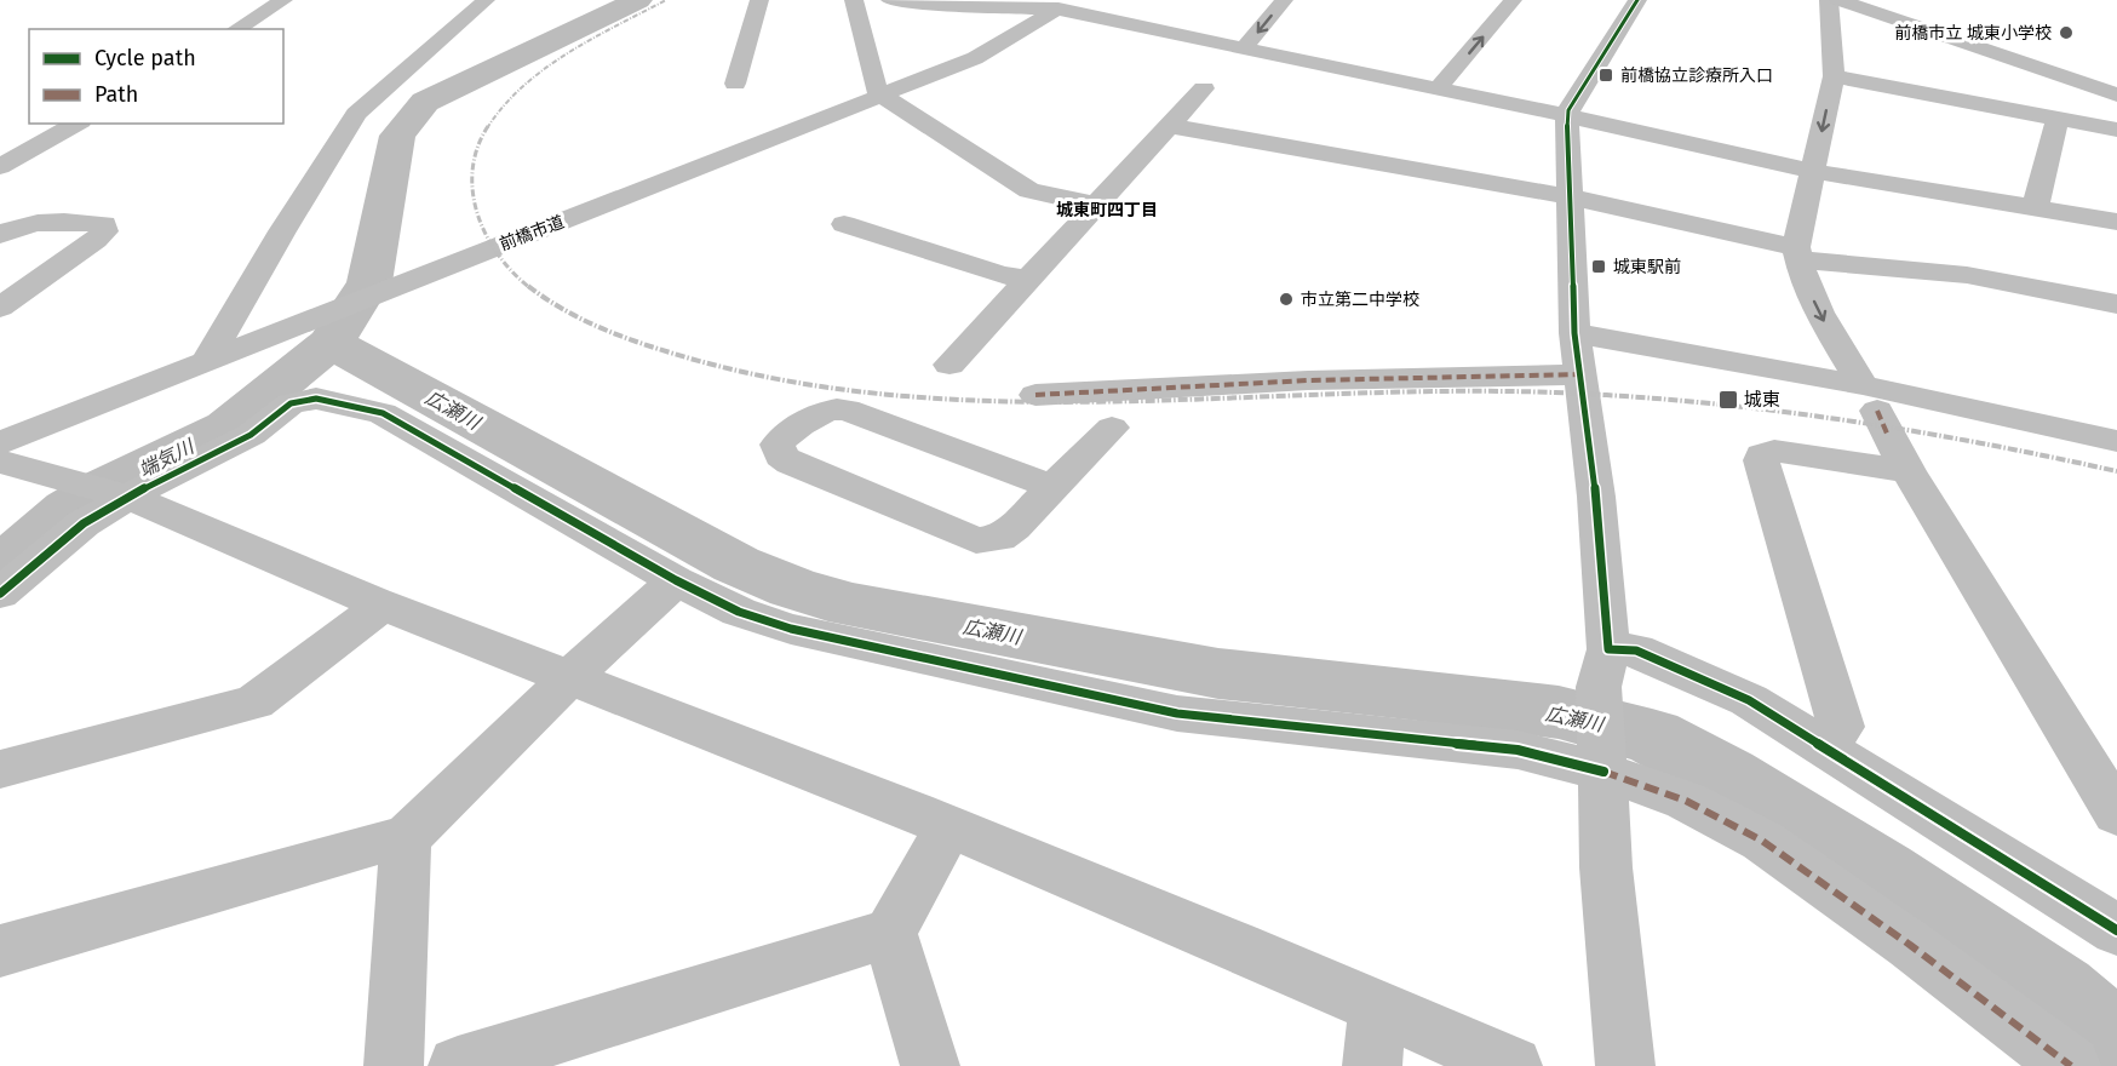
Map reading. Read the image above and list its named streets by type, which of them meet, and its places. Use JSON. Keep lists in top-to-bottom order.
{
  "streets": {
    "street": ["前橋市道"]
  },
  "districts": ["城東町四丁目"],
  "water": ["広瀬川", "端気川"],
  "places": {
    "other": ["前橋市立 城東小学校", "市立第二中学校"],
    "transit": ["前橋協立診療所入口", "城東駅前", "城東"]
  },
  "legend": ["Cycle path", "Path"]
}
